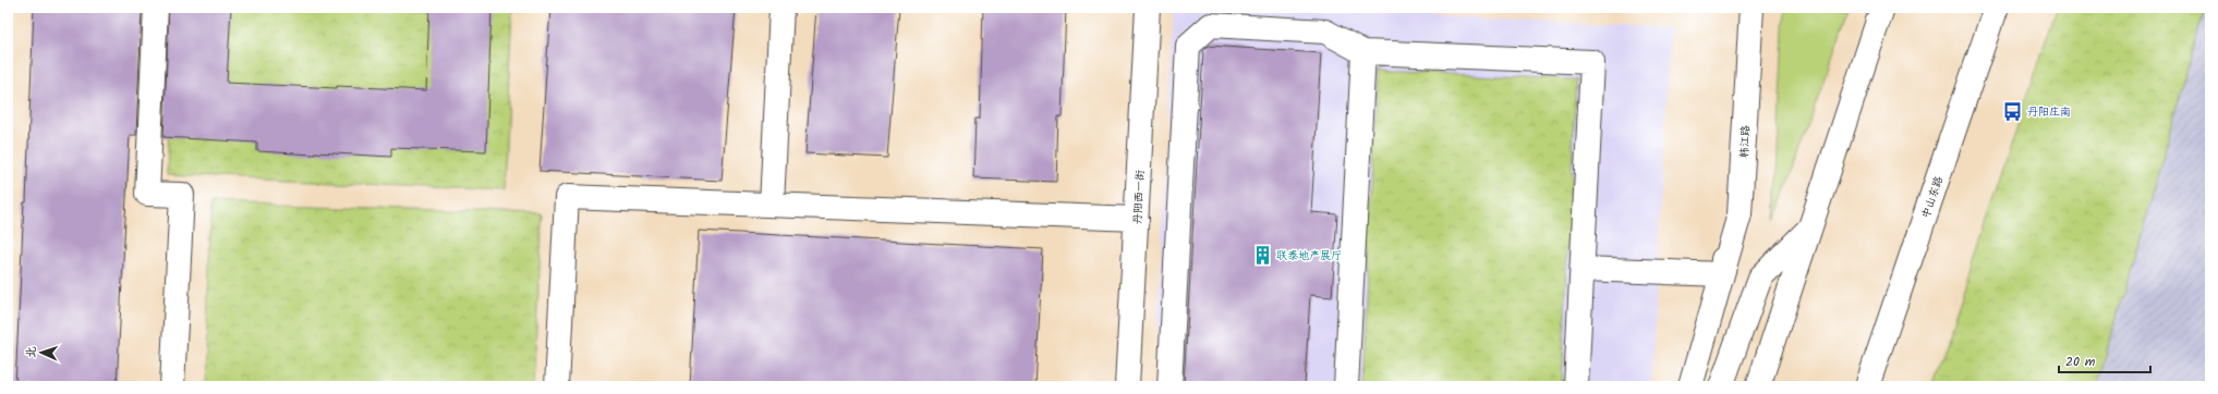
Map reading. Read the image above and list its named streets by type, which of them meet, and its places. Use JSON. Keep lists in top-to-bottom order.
{
  "streets": {
    "street": ["韩江路", "丹阳西一街", "中山东路"]
  },
  "places": {
    "bus stop": ["丹阳庄南"],
    "building": ["联泰地产展厅"]
  },
  "scale_bar": "20 m",
  "north": "left"
}
